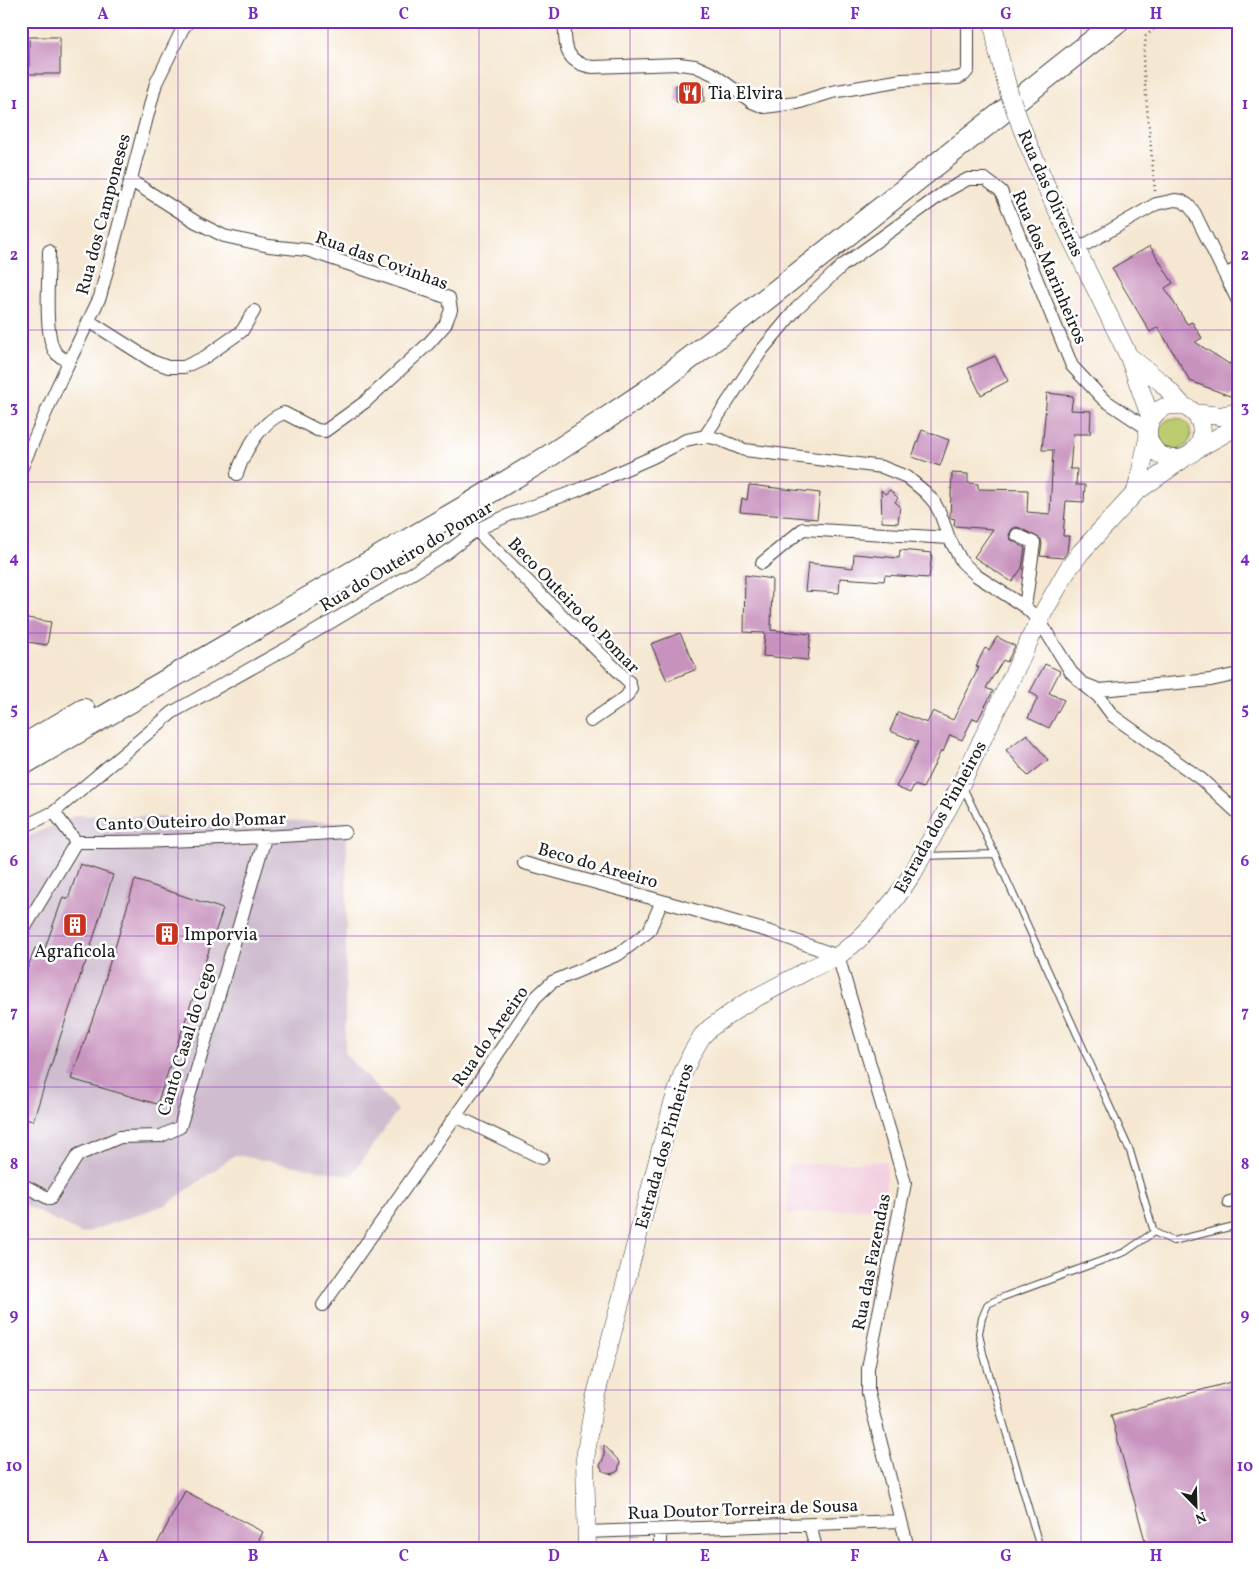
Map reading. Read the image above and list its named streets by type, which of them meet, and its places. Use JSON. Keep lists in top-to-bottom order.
{
  "streets": {
    "main road": ["Rua das Oliveiras", "Estrada dos Pinheiros"],
    "street": [
      "Rua dos Camponeses",
      "Rua das Covinhas",
      "Rua dos Marinheiros",
      "Rua do Outeiro do Pomar",
      "Beco Outeiro do Pomar",
      "Canto Outeiro do Pomar",
      "Beco do Areeiro",
      "Rua do Areeiro",
      "Canto Casal do Cego",
      "Rua das Fazendas",
      "Rua Doutor Torreira de Sousa"
    ]
  },
  "crossings": [
    ["Rua dos Camponeses", "Rua das Covinhas"],
    ["Rua dos Marinheiros", "Rua do Outeiro do Pomar"],
    ["Rua dos Marinheiros", "Estrada dos Pinheiros"],
    ["Rua do Outeiro do Pomar", "Beco Outeiro do Pomar"],
    ["Rua do Outeiro do Pomar", "Canto Outeiro do Pomar"],
    ["Estrada dos Pinheiros", "Rua das Fazendas"],
    ["Estrada dos Pinheiros", "Rua Doutor Torreira de Sousa"],
    ["Canto Outeiro do Pomar", "Canto Casal do Cego"],
    ["Beco do Areeiro", "Rua do Areeiro"],
    ["Rua das Fazendas", "Rua Doutor Torreira de Sousa"]
  ],
  "places": {
    "restaurant": ["Tia Elvira"],
    "building": ["Agraficola", "Imporvia"]
  },
  "north": "bottom right",
  "grid": {
    "columns": [
      "A",
      "B",
      "C",
      "D",
      "E",
      "F",
      "G",
      "H"
    ],
    "rows": [
      "1",
      "2",
      "3",
      "4",
      "5",
      "6",
      "7",
      "8",
      "9",
      "10"
    ]
  }
}
